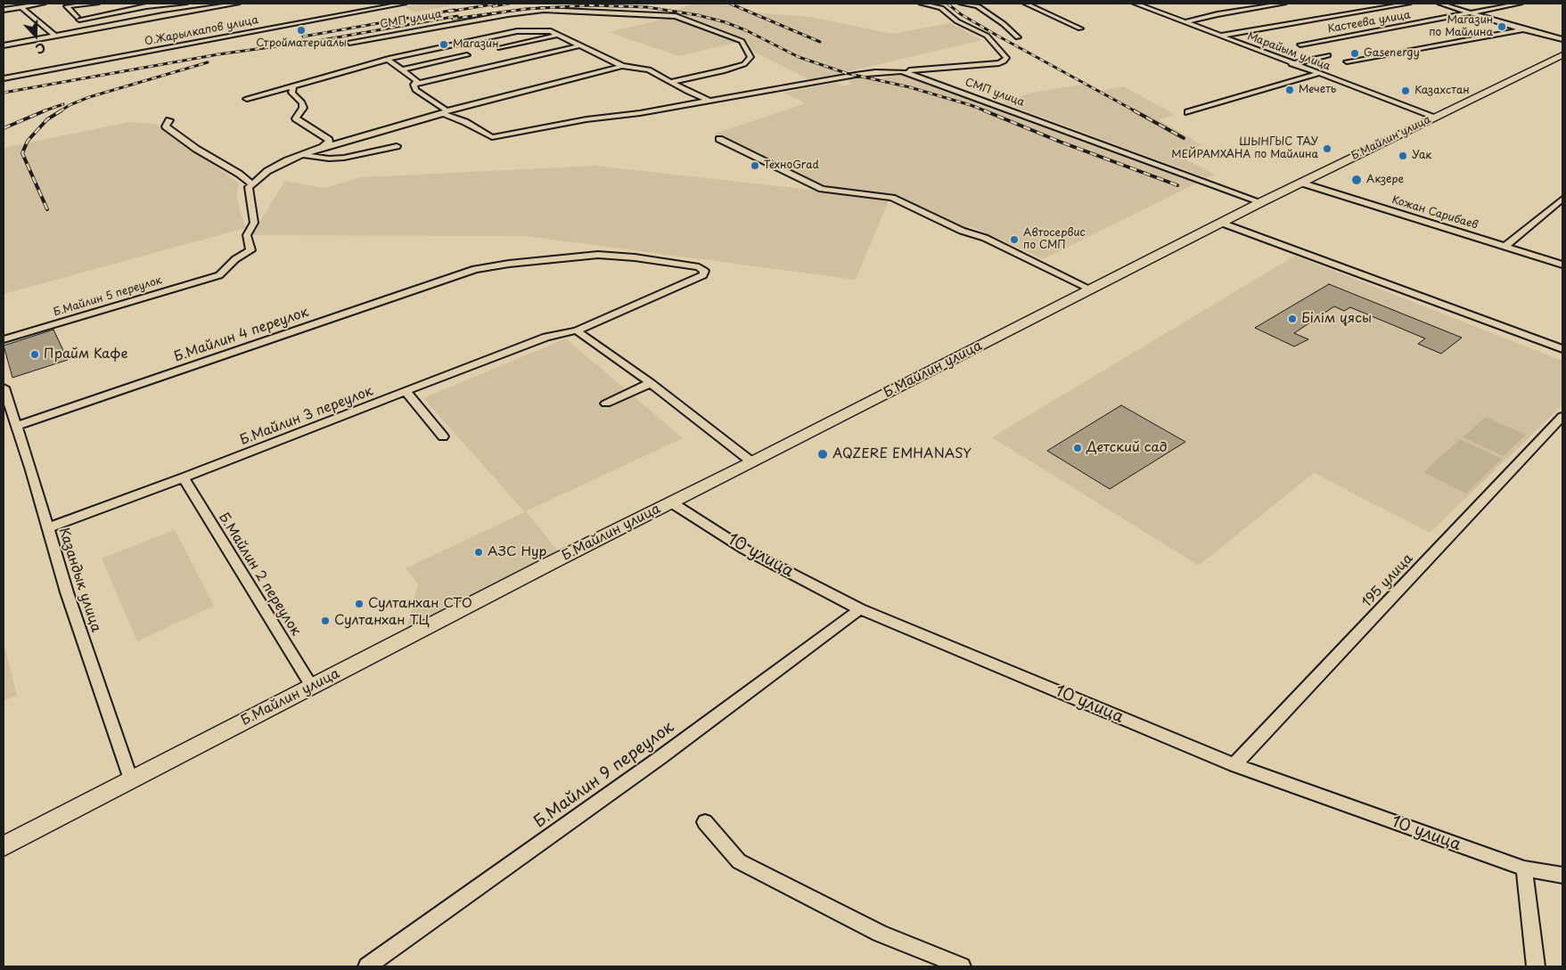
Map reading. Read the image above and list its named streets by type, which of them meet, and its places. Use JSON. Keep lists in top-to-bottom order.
{
  "streets": {
    "street": [
      "СМП улица",
      "Кастеева улица",
      "О.Жарылкапов улица",
      "Марайым улица",
      "Б.Майлин улица",
      "Кожан Сарибаев",
      "Б.Майлин 5 переулок",
      "Б.Майлин 4 переулок",
      "Б.Майлин 3 переулок",
      "10 улица",
      "Б.Майлин 2 переулок",
      "Казандык улица",
      "195 улица",
      "Б.Майлин 9 переулок"
    ]
  },
  "crossings": [
    ["СМП улица", "Б.Майлин улица"],
    ["Марайым улица", "Б.Майлин улица"],
    ["Б.Майлин улица", "Кожан Сарибаев"],
    ["Б.Майлин улица", "10 улица"],
    ["Б.Майлин улица", "Б.Майлин 2 переулок"],
    ["Б.Майлин улица", "Казандык улица"],
    ["Б.Майлин 4 переулок", "Б.Майлин 3 переулок"],
    ["Б.Майлин 4 переулок", "Казандык улица"],
    ["Б.Майлин 3 переулок", "Б.Майлин 2 переулок"],
    ["Б.Майлин 3 переулок", "Казандык улица"],
    ["10 улица", "195 улица"],
    ["10 улица", "Б.Майлин 9 переулок"]
  ],
  "places": [
    "Магазин по Майлина",
    "Стройматериалы",
    "Магазин",
    "Gasenergy",
    "Мечеть",
    "Казахстан",
    "ШЫНГЫС ТАУ МЕЙРАМХАНА по Майлина",
    "Уак",
    "ТехноGrad",
    "Акзере",
    "Автосервис по СМП",
    "Білім ұясы",
    "Прайм Кафе",
    "Детский сад",
    "AQZERE EMHANASY",
    "АЗС Нур",
    "Султанхан СТО",
    "Султанхан ТЦ"
  ],
  "north": "bottom"
}
